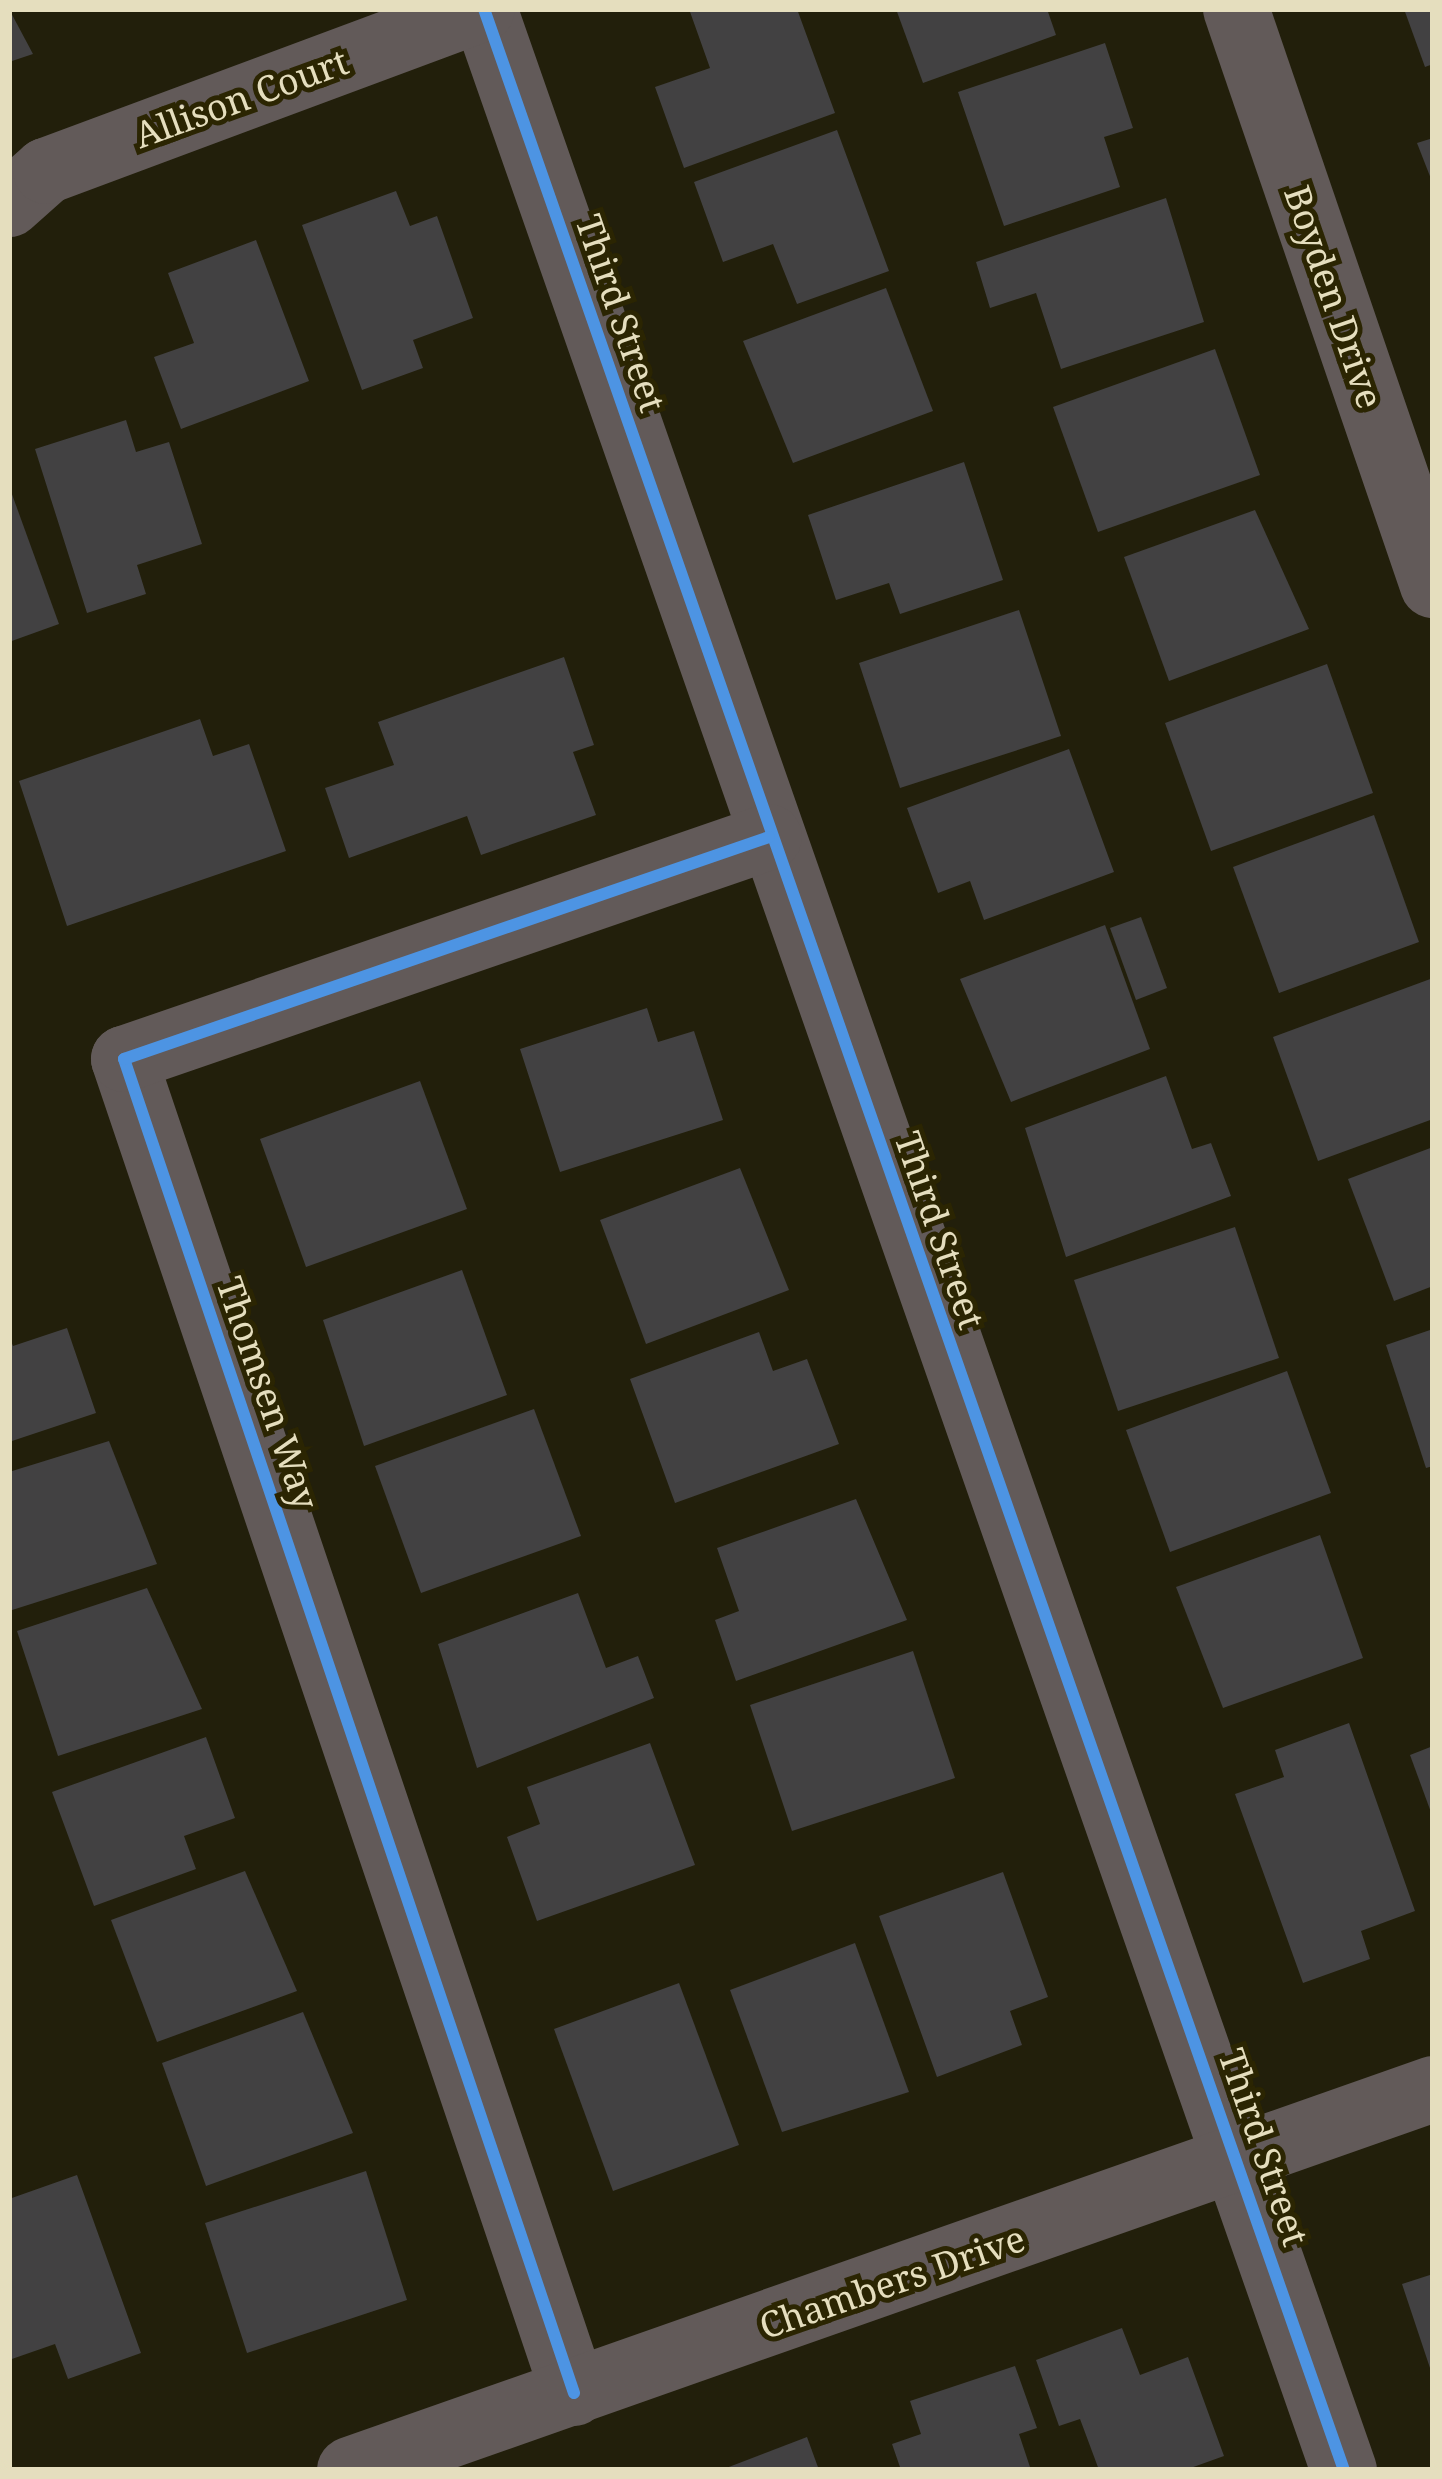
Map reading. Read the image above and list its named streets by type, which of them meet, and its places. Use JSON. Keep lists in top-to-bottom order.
{
  "streets": {
    "street": [
      "Allison Court",
      "Boyden Drive",
      "Third Street",
      "Thomsen Way",
      "Chambers Drive"
    ]
  },
  "crossings": [
    ["Allison Court", "Third Street"],
    ["Third Street", "Thomsen Way"],
    ["Third Street", "Chambers Drive"],
    ["Thomsen Way", "Chambers Drive"]
  ]
}
